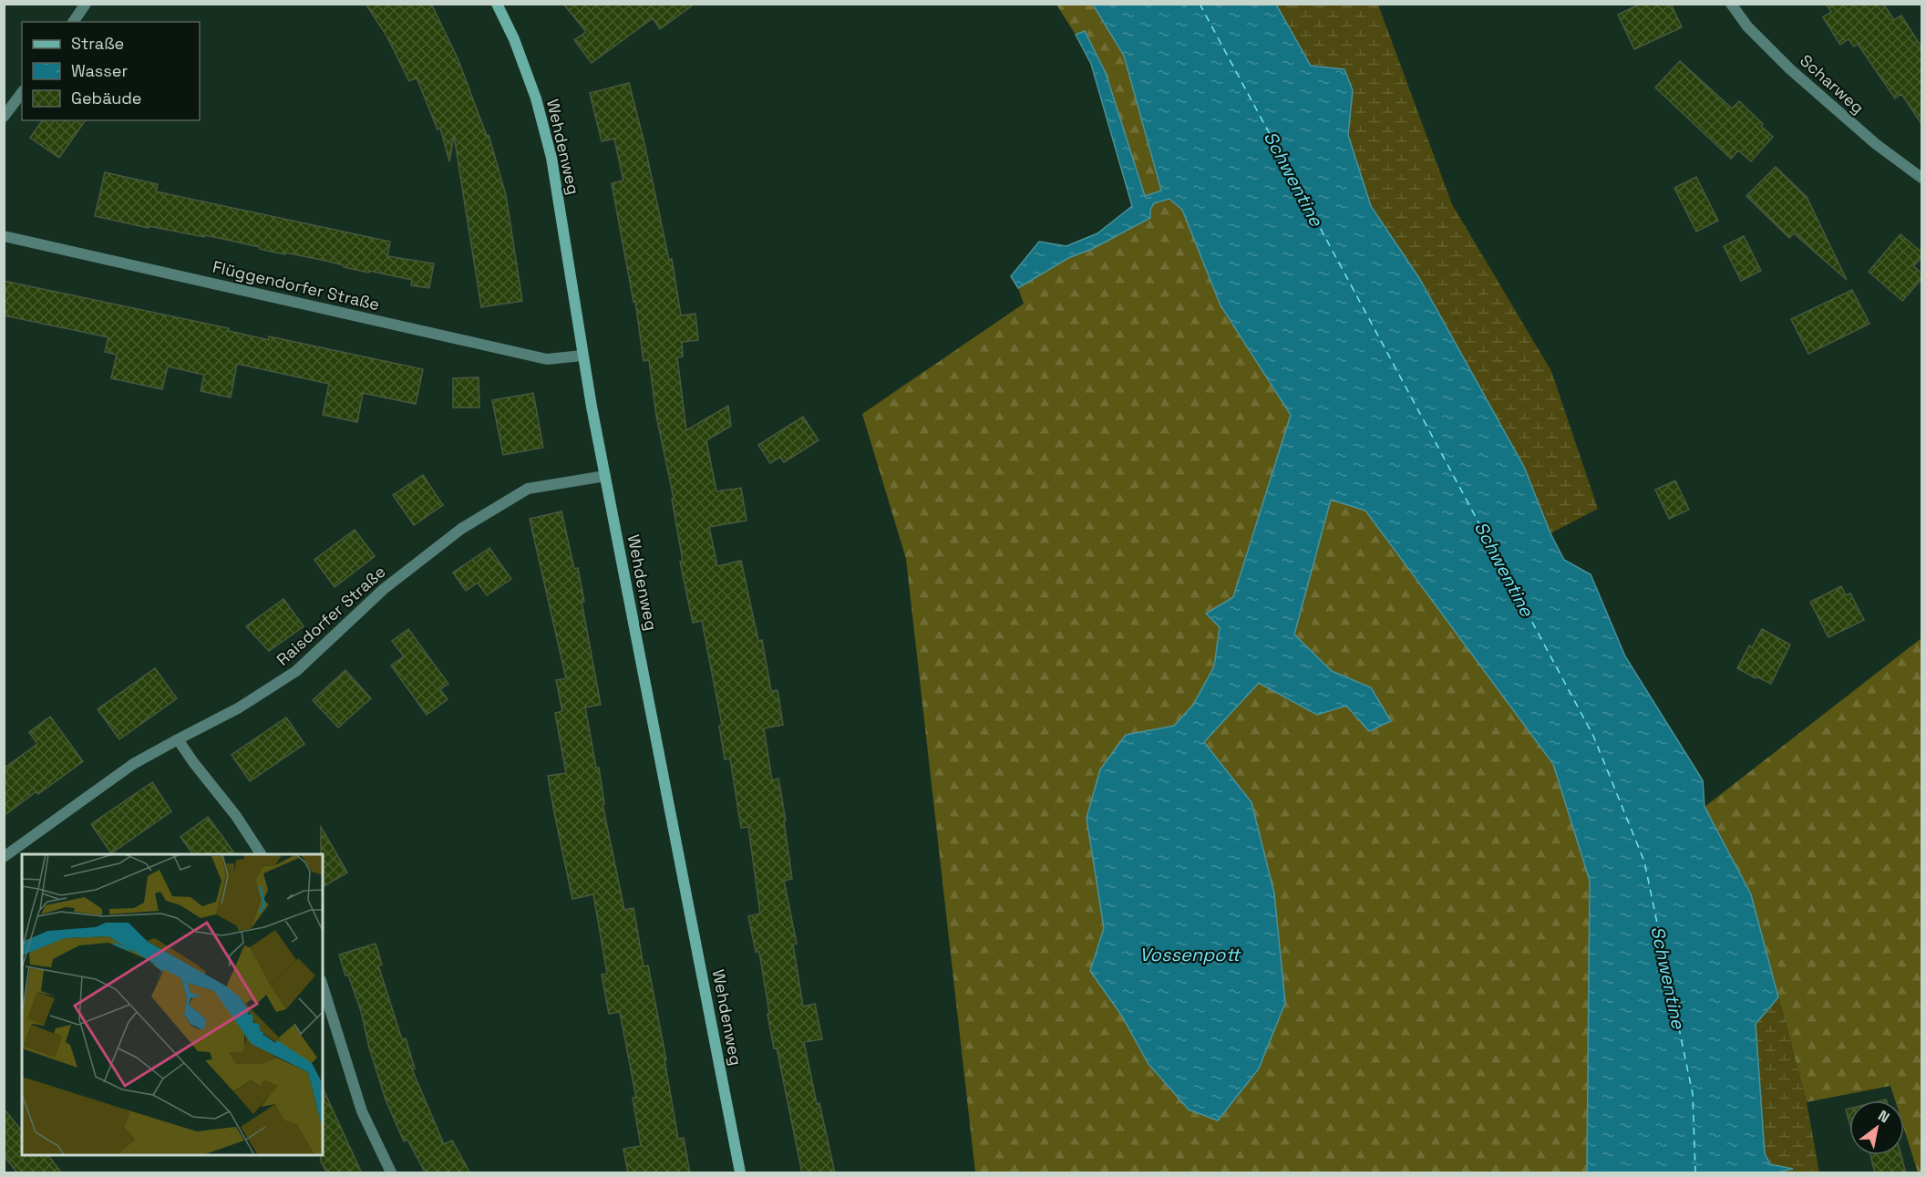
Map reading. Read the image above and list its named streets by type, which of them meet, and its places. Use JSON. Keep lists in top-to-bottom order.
{
  "streets": {
    "main road": ["Wehdenweg"],
    "street": ["Scharweg", "Flüggendorfer Straße", "Raisdorfer Straße"]
  },
  "crossings": [
    ["Wehdenweg", "Flüggendorfer Straße"],
    ["Wehdenweg", "Raisdorfer Straße"]
  ],
  "water": ["Schwentine", "Vossenpott"],
  "legend": ["Straße", "Wasser", "Gebäude"],
  "north": "top right"
}
